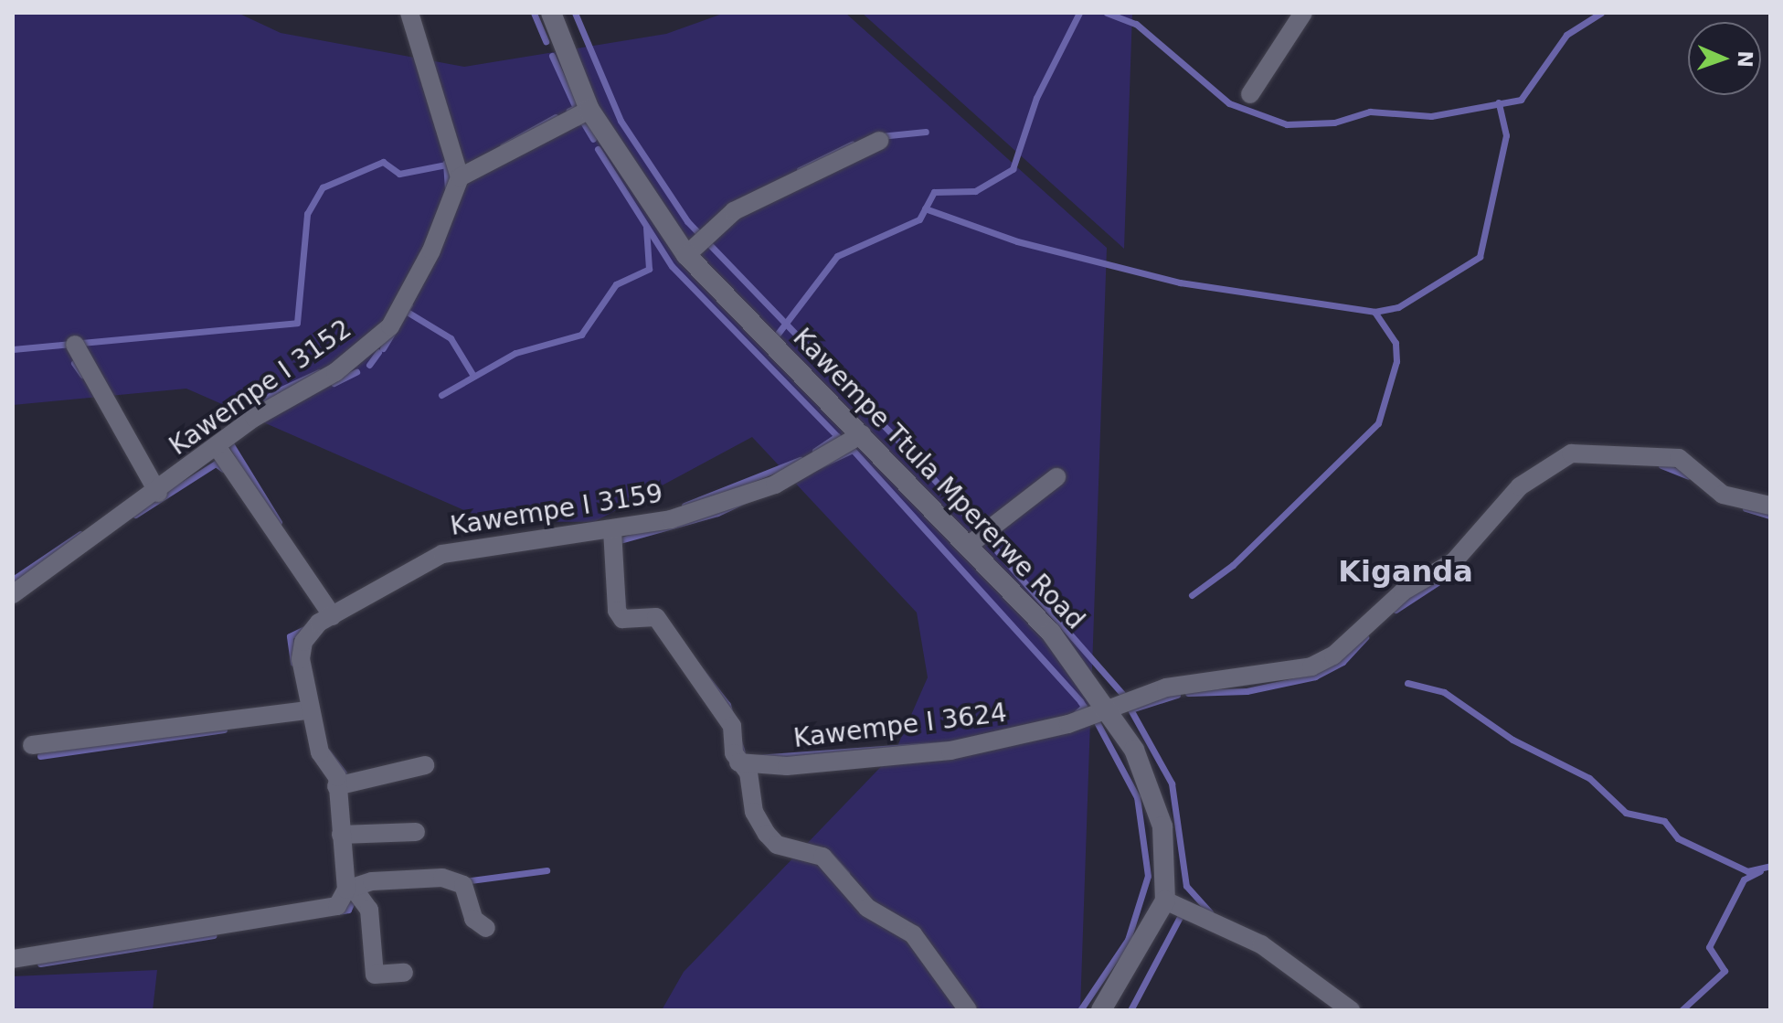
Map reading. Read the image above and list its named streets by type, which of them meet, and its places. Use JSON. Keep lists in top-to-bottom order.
{
  "streets": {
    "street": [
      "Kawempe I 3152",
      "Kawempe Ttula Mpererwe Road",
      "Kawempe I 3159",
      "Kawempe I 3624"
    ]
  },
  "crossings": [
    ["Kawempe Ttula Mpererwe Road", "Kawempe I 3159"],
    ["Kawempe Ttula Mpererwe Road", "Kawempe I 3624"]
  ],
  "districts": ["Kiganda"],
  "north": "right"
}
